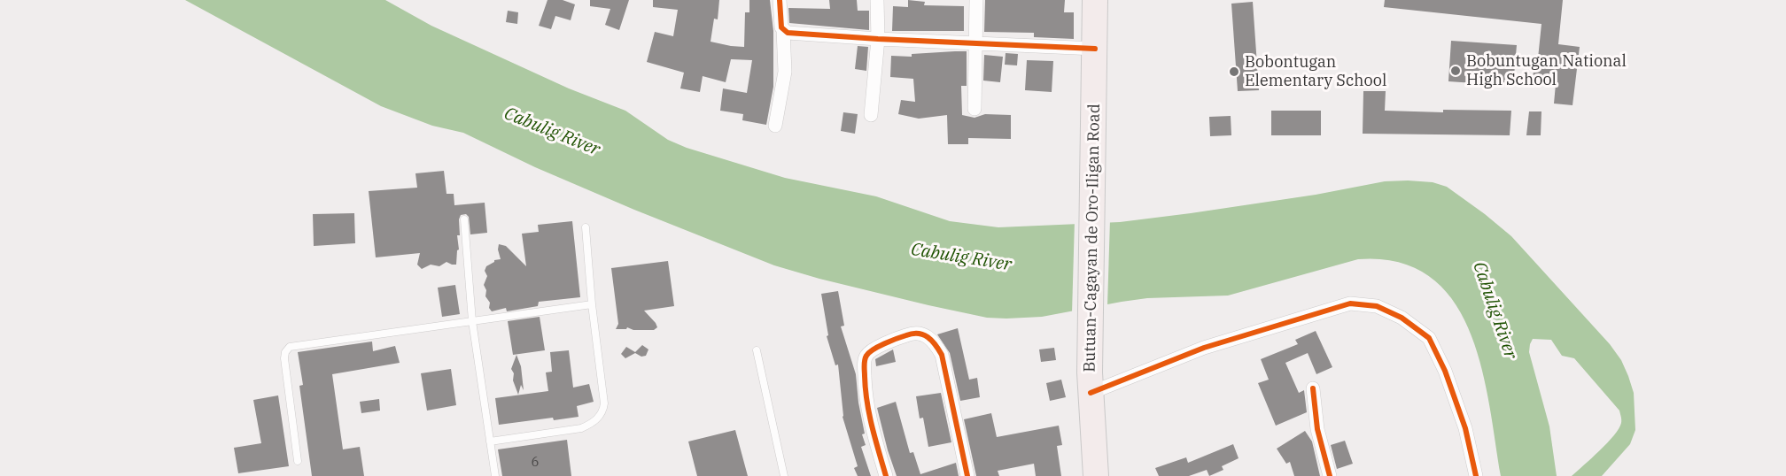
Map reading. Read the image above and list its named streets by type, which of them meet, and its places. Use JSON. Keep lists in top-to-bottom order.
{
  "streets": {
    "highway": ["Butuan-Cagayan de Oro-Iligan Road"]
  },
  "water": ["Cabulig River"],
  "places": ["Bobuntugan National High School", "Bobontugan Elementary School"],
  "house_numbers": ["6"]
}
